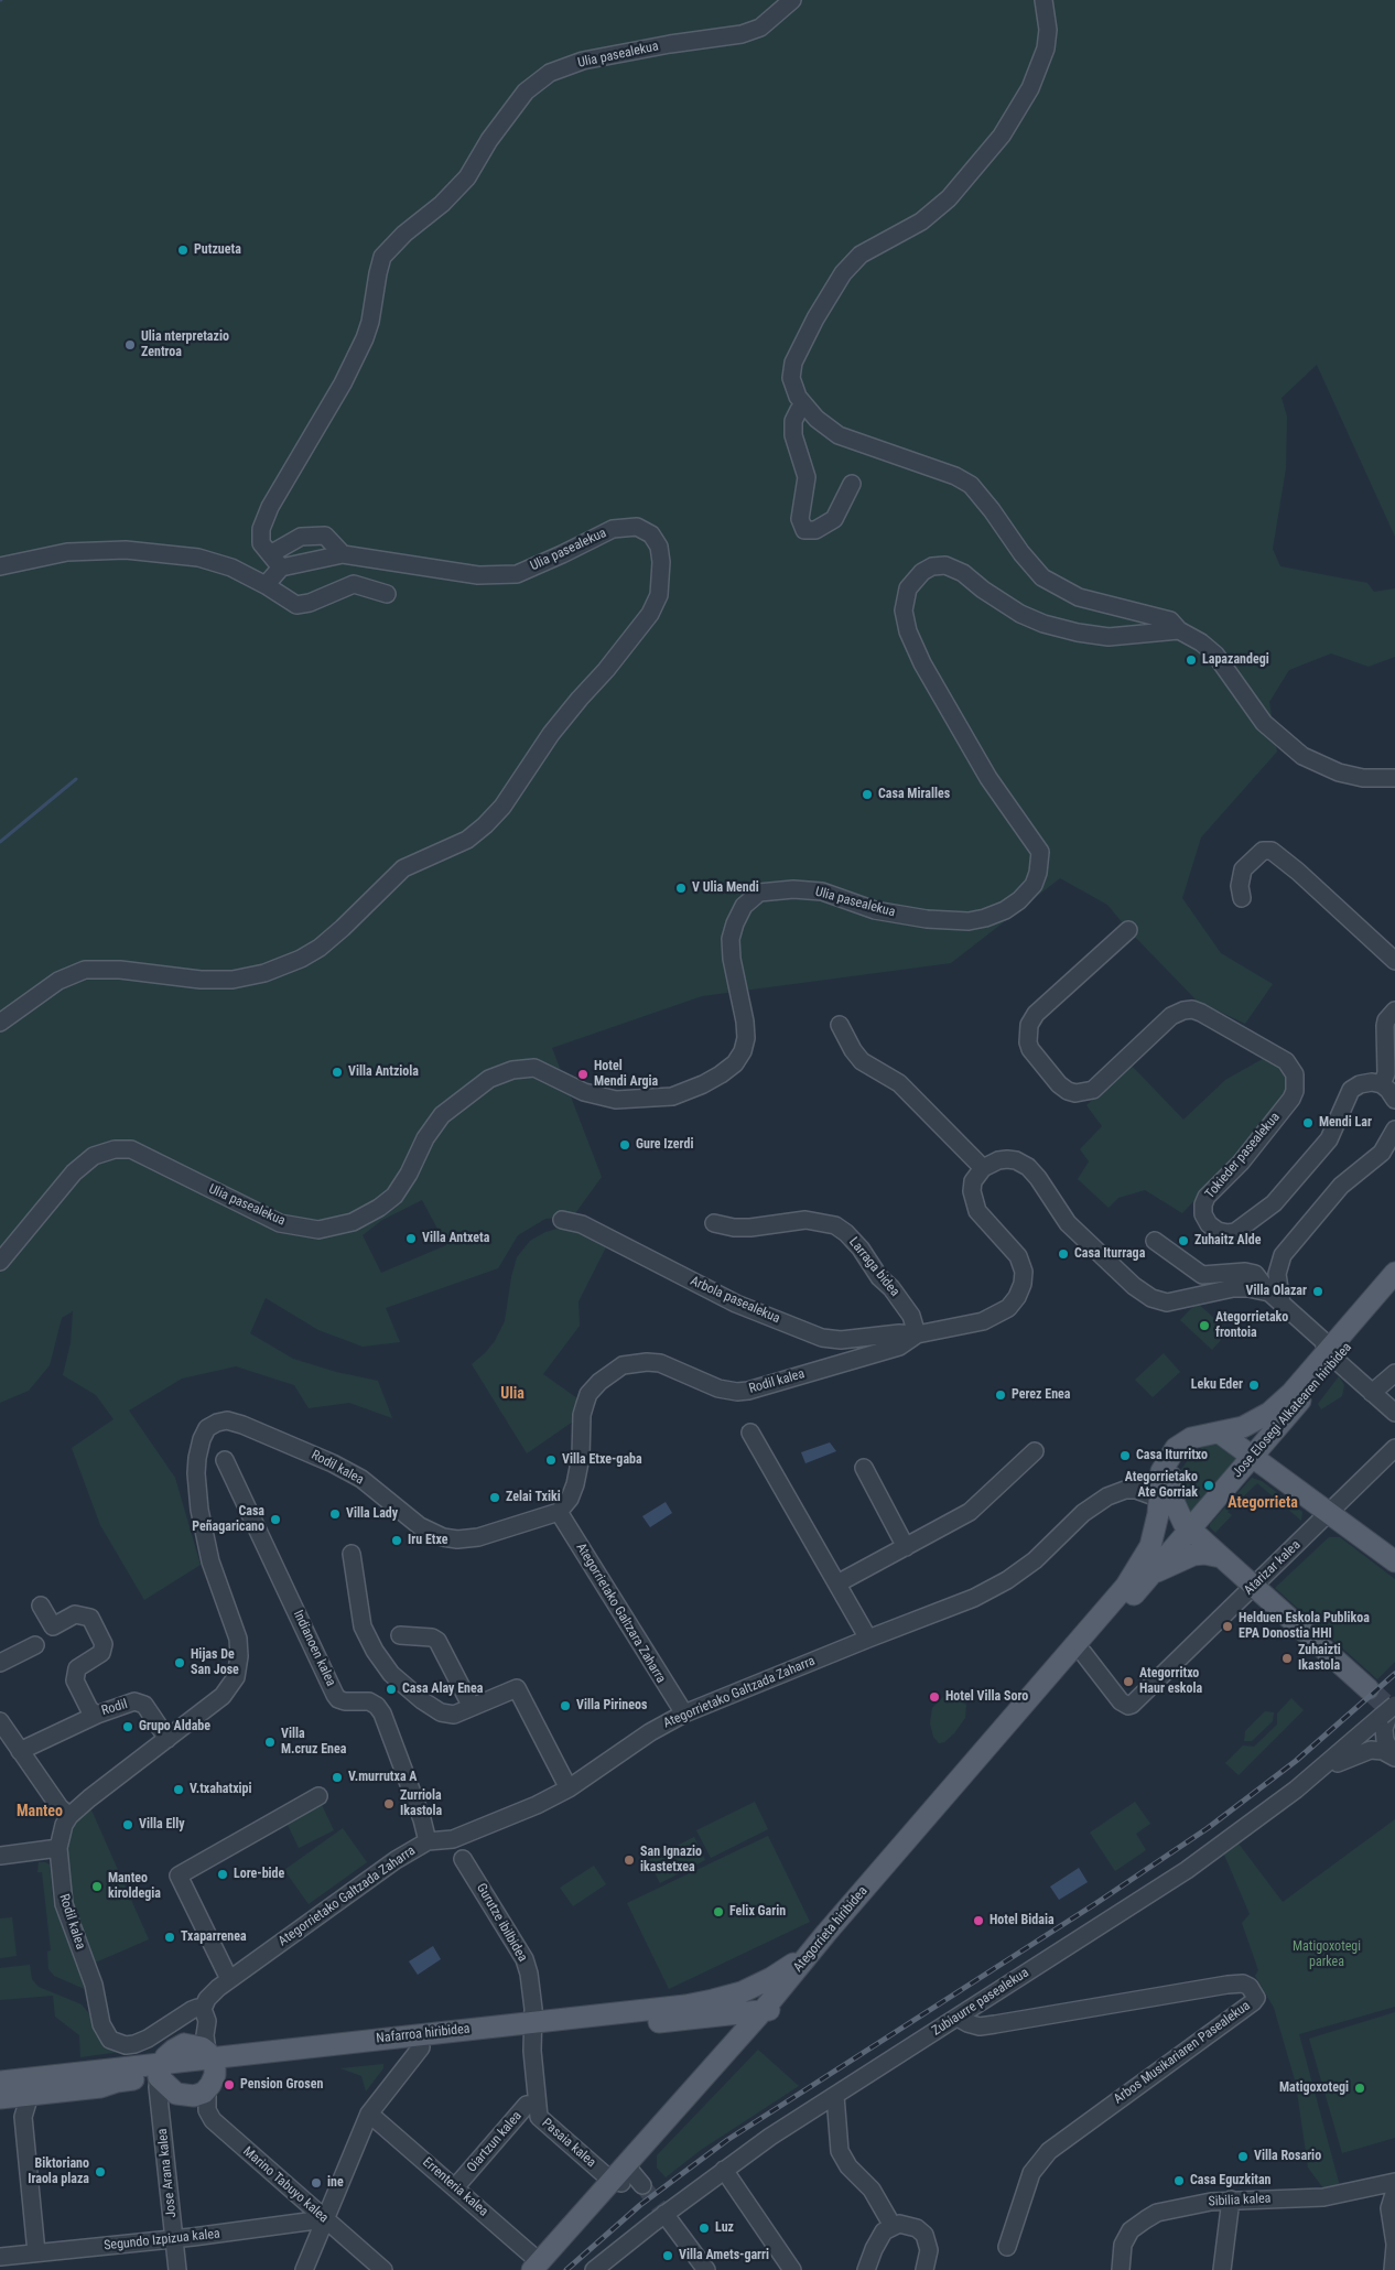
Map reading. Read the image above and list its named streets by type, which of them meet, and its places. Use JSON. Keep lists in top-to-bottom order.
{
  "streets": {
    "main road": ["Jose Elosegi Alkatearen hiribidea", "Ategorrieta hiribidea", "Nafarroa hiribidea"],
    "street": [
      "Ulia pasealekua",
      "Tokieder pasealekua",
      "Larraga bidea",
      "Arbola pasealekua",
      "Rodil kalea",
      "Atarizar kalea",
      "Ategorrietako Galtzara Zaharra",
      "Indianoen kalea",
      "Ategorrietako Galtzada Zaharra",
      "Rodil",
      "Gurutze ibilbidea",
      "Zubiaurre pasealekua",
      "Arbos Musikariaren Pasealekua",
      "Oiartzun kalea",
      "Pasaia kalea",
      "Jose Arana kalea",
      "Marino Tabuyo kalea",
      "Errenteria kalea",
      "Sibilia kalea",
      "Segundo Izpizua kalea"
    ]
  },
  "crossings": [
    ["Larraga bidea", "Arbola pasealekua"],
    ["Larraga bidea", "Rodil kalea"],
    ["Arbola pasealekua", "Rodil kalea"],
    ["Rodil kalea", "Ategorrietako Galtzara Zaharra"],
    ["Rodil kalea", "Ategorrietako Galtzada Zaharra"],
    ["Rodil kalea", "Rodil"],
    ["Jose Elosegi Alkatearen hiribidea", "Atarizar kalea"],
    ["Jose Elosegi Alkatearen hiribidea", "Ategorrietako Galtzada Zaharra"],
    ["Jose Elosegi Alkatearen hiribidea", "Ategorrieta hiribidea"],
    ["Ategorrietako Galtzara Zaharra", "Ategorrietako Galtzada Zaharra"],
    ["Indianoen kalea", "Ategorrietako Galtzada Zaharra"],
    ["Gurutze ibilbidea", "Nafarroa hiribidea"],
    ["Gurutze ibilbidea", "Pasaia kalea"],
    ["Ategorrieta hiribidea", "Nafarroa hiribidea"],
    ["Ategorrieta hiribidea", "Pasaia kalea"],
    ["Ategorrieta hiribidea", "Errenteria kalea"],
    ["Zubiaurre pasealekua", "Arbos Musikariaren Pasealekua"],
    ["Nafarroa hiribidea", "Pasaia kalea"],
    ["Nafarroa hiribidea", "Jose Arana kalea"],
    ["Nafarroa hiribidea", "Marino Tabuyo kalea"],
    ["Oiartzun kalea", "Pasaia kalea"],
    ["Oiartzun kalea", "Errenteria kalea"],
    ["Jose Arana kalea", "Segundo Izpizua kalea"],
    ["Marino Tabuyo kalea", "Segundo Izpizua kalea"]
  ],
  "districts": ["Ulia", "Ategorrieta", "Manteo"],
  "parks": ["Matigoxotegi parkea"],
  "places": [
    "Putzueta",
    "Ulia nterpretazio Zentroa",
    "Lapazandegi",
    "Casa Miralles",
    "V Ulia Mendi",
    "Villa Antziola",
    "Hotel Mendi Argia",
    "Mendi Lar",
    "Gure Izerdi",
    "Villa Antxeta",
    "Zuhaitz Alde",
    "Casa Iturraga",
    "Villa Olazar",
    "Ategorrietako frontoia",
    "Leku Eder",
    "Perez Enea",
    "Casa Iturritxo",
    "Villa Etxe-gaba",
    "Ategorrietako Ate Gorriak",
    "Zelai Txiki",
    "Villa Lady",
    "Casa Peñagaricano",
    "Iru Etxe",
    "Helduen Eskola Publikoa EPA Donostia HHI",
    "Zuhaizti Ikastola",
    "Hijas De San Jose",
    "Ategorritxo Haur eskola",
    "Casa Alay Enea",
    "Hotel Villa Soro",
    "Villa Pirineos",
    "Grupo Aldabe",
    "Villa M.cruz Enea",
    "V.murrutxa A",
    "V.txahatxipi",
    "Zurriola Ikastola",
    "Villa Elly",
    "San Ignazio ikastetxea",
    "Lore-bide",
    "Manteo kiroldegia",
    "Felix Garin",
    "Hotel Bidaia",
    "Txaparrenea",
    "Pension Grosen",
    "Matigoxotegi",
    "Villa Rosario",
    "Biktoriano Iraola plaza",
    "Casa Eguzkitan",
    "ine",
    "Luz",
    "Villa Amets-garri"
  ]
}
